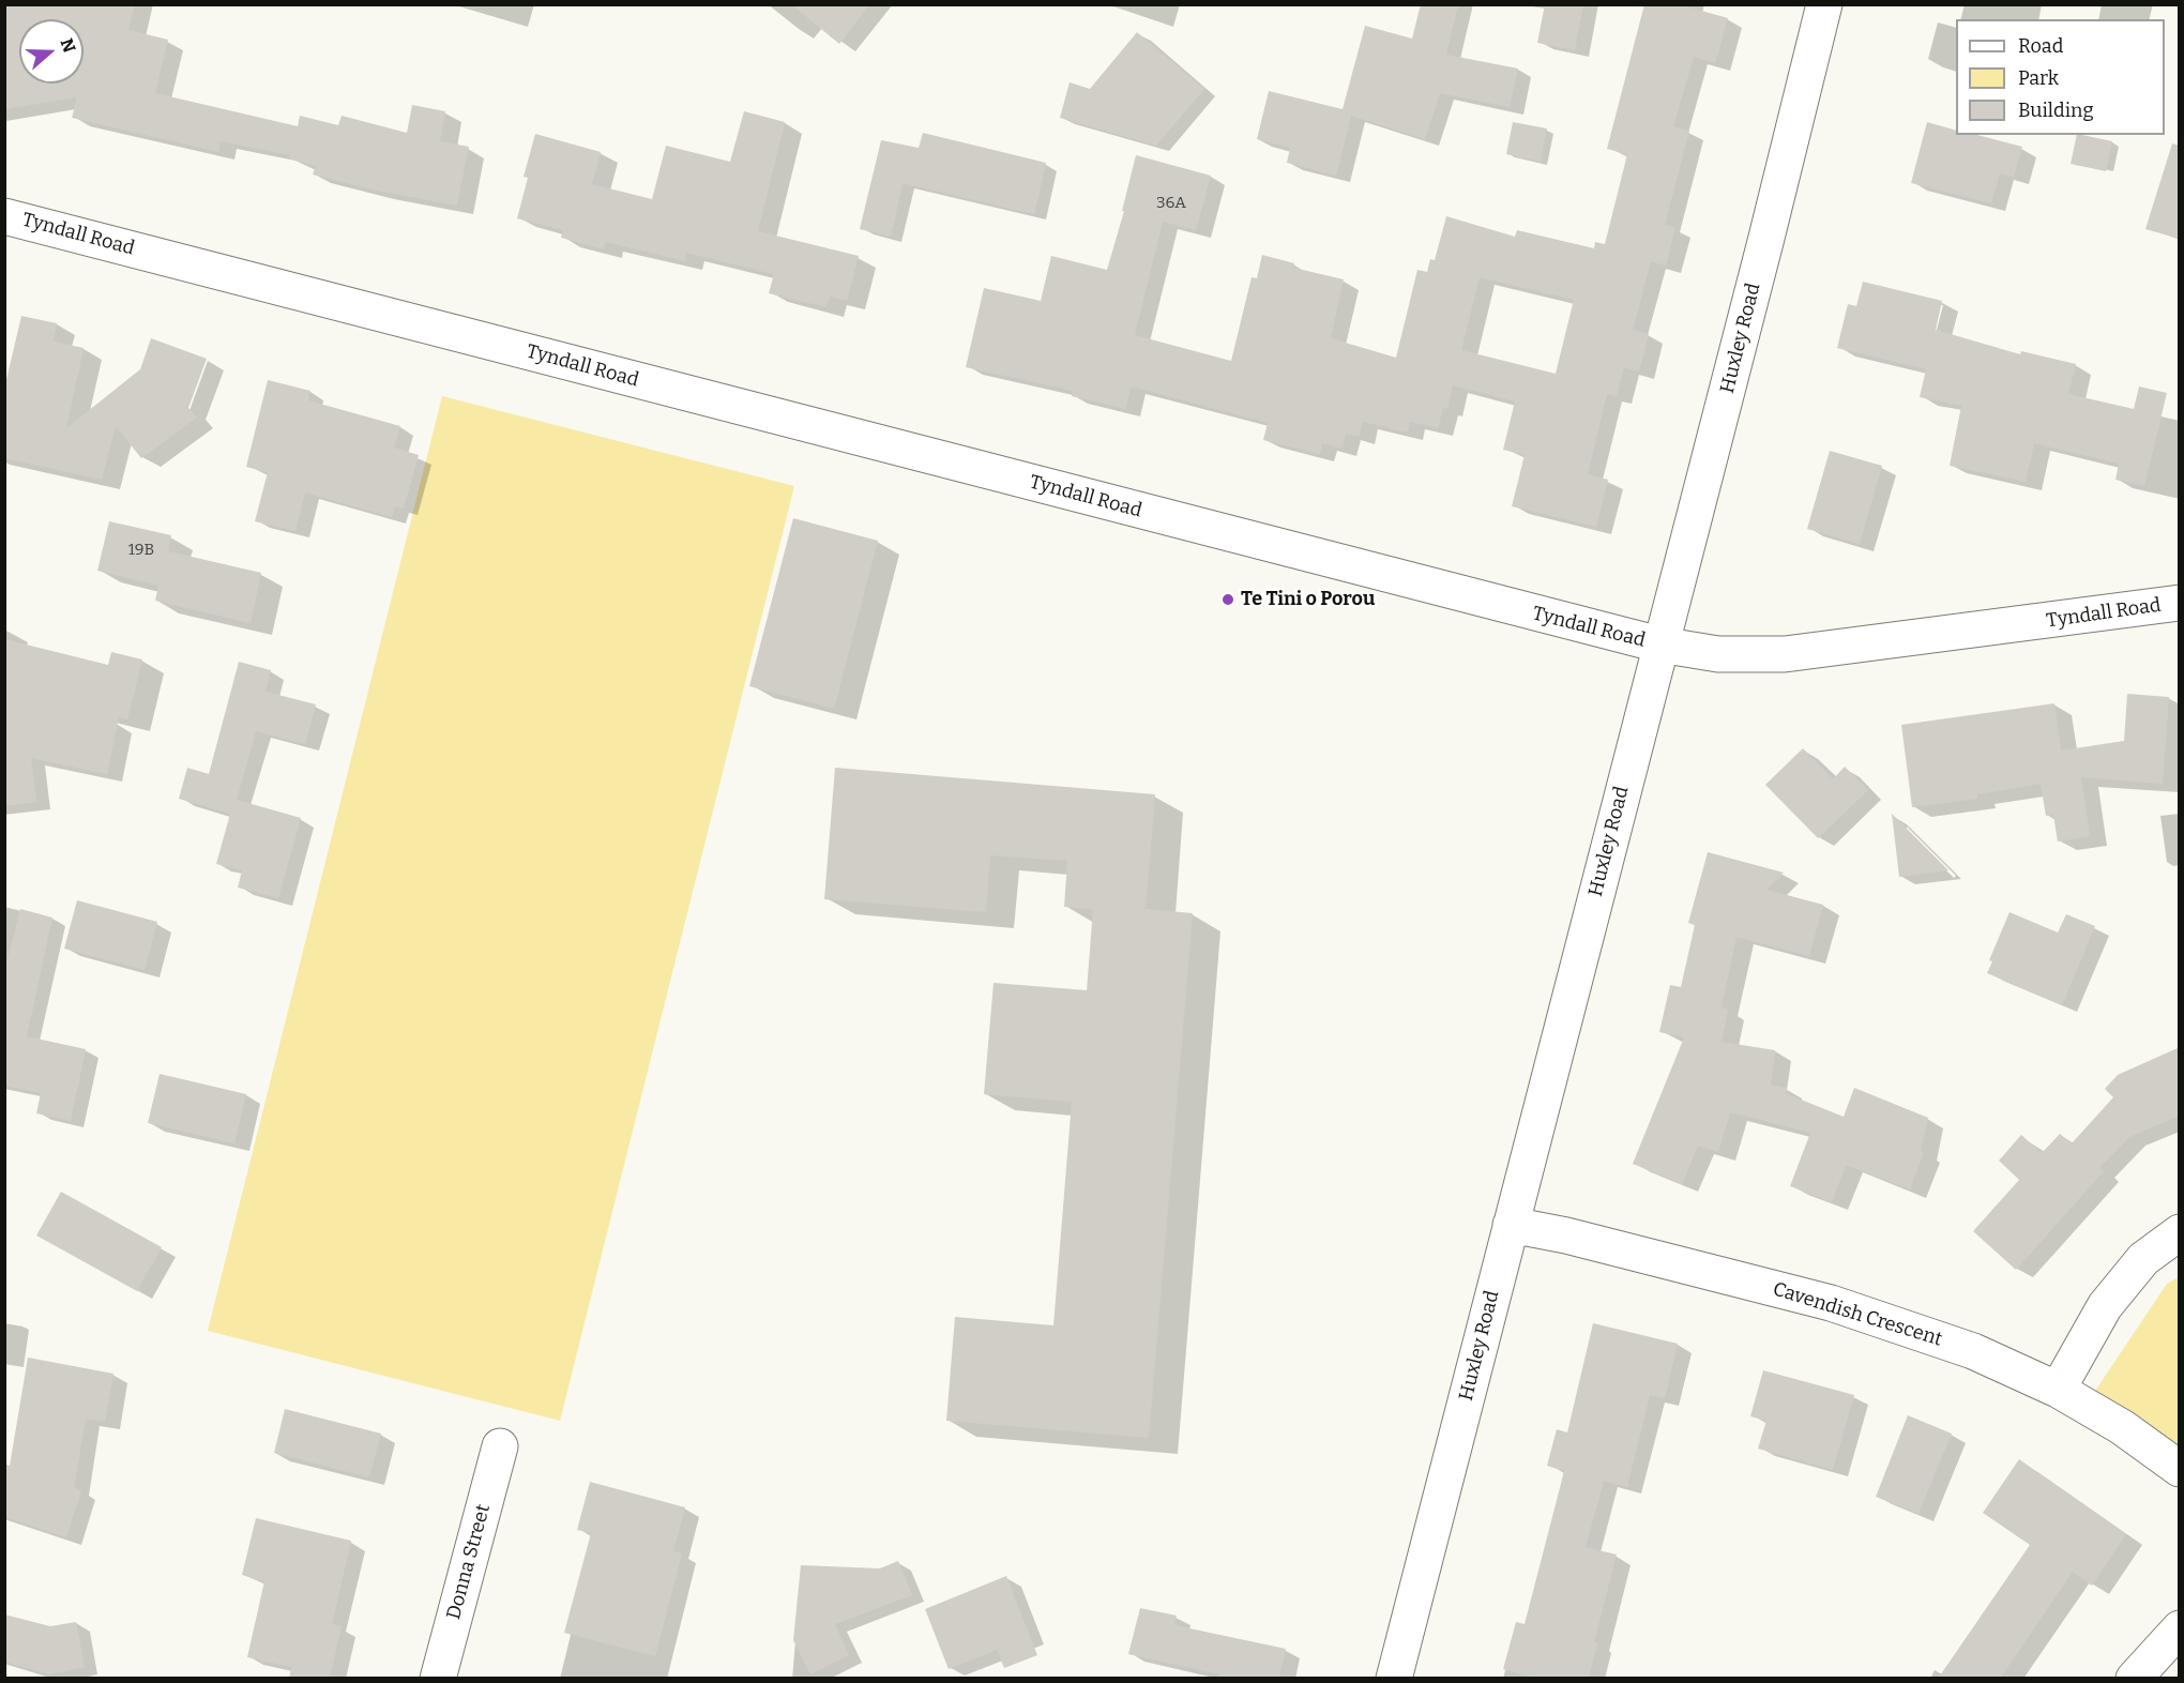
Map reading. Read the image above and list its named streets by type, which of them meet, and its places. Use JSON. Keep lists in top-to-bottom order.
{
  "streets": {
    "street": [
      "Tyndall Road",
      "Huxley Road",
      "Cavendish Crescent",
      "Donna Street"
    ]
  },
  "crossings": [
    ["Tyndall Road", "Huxley Road"],
    ["Huxley Road", "Cavendish Crescent"]
  ],
  "places": ["Te Tini o Porou"],
  "house_numbers": ["36A", "19B"],
  "legend": ["Road", "Park", "Building"],
  "north": "right"
}
